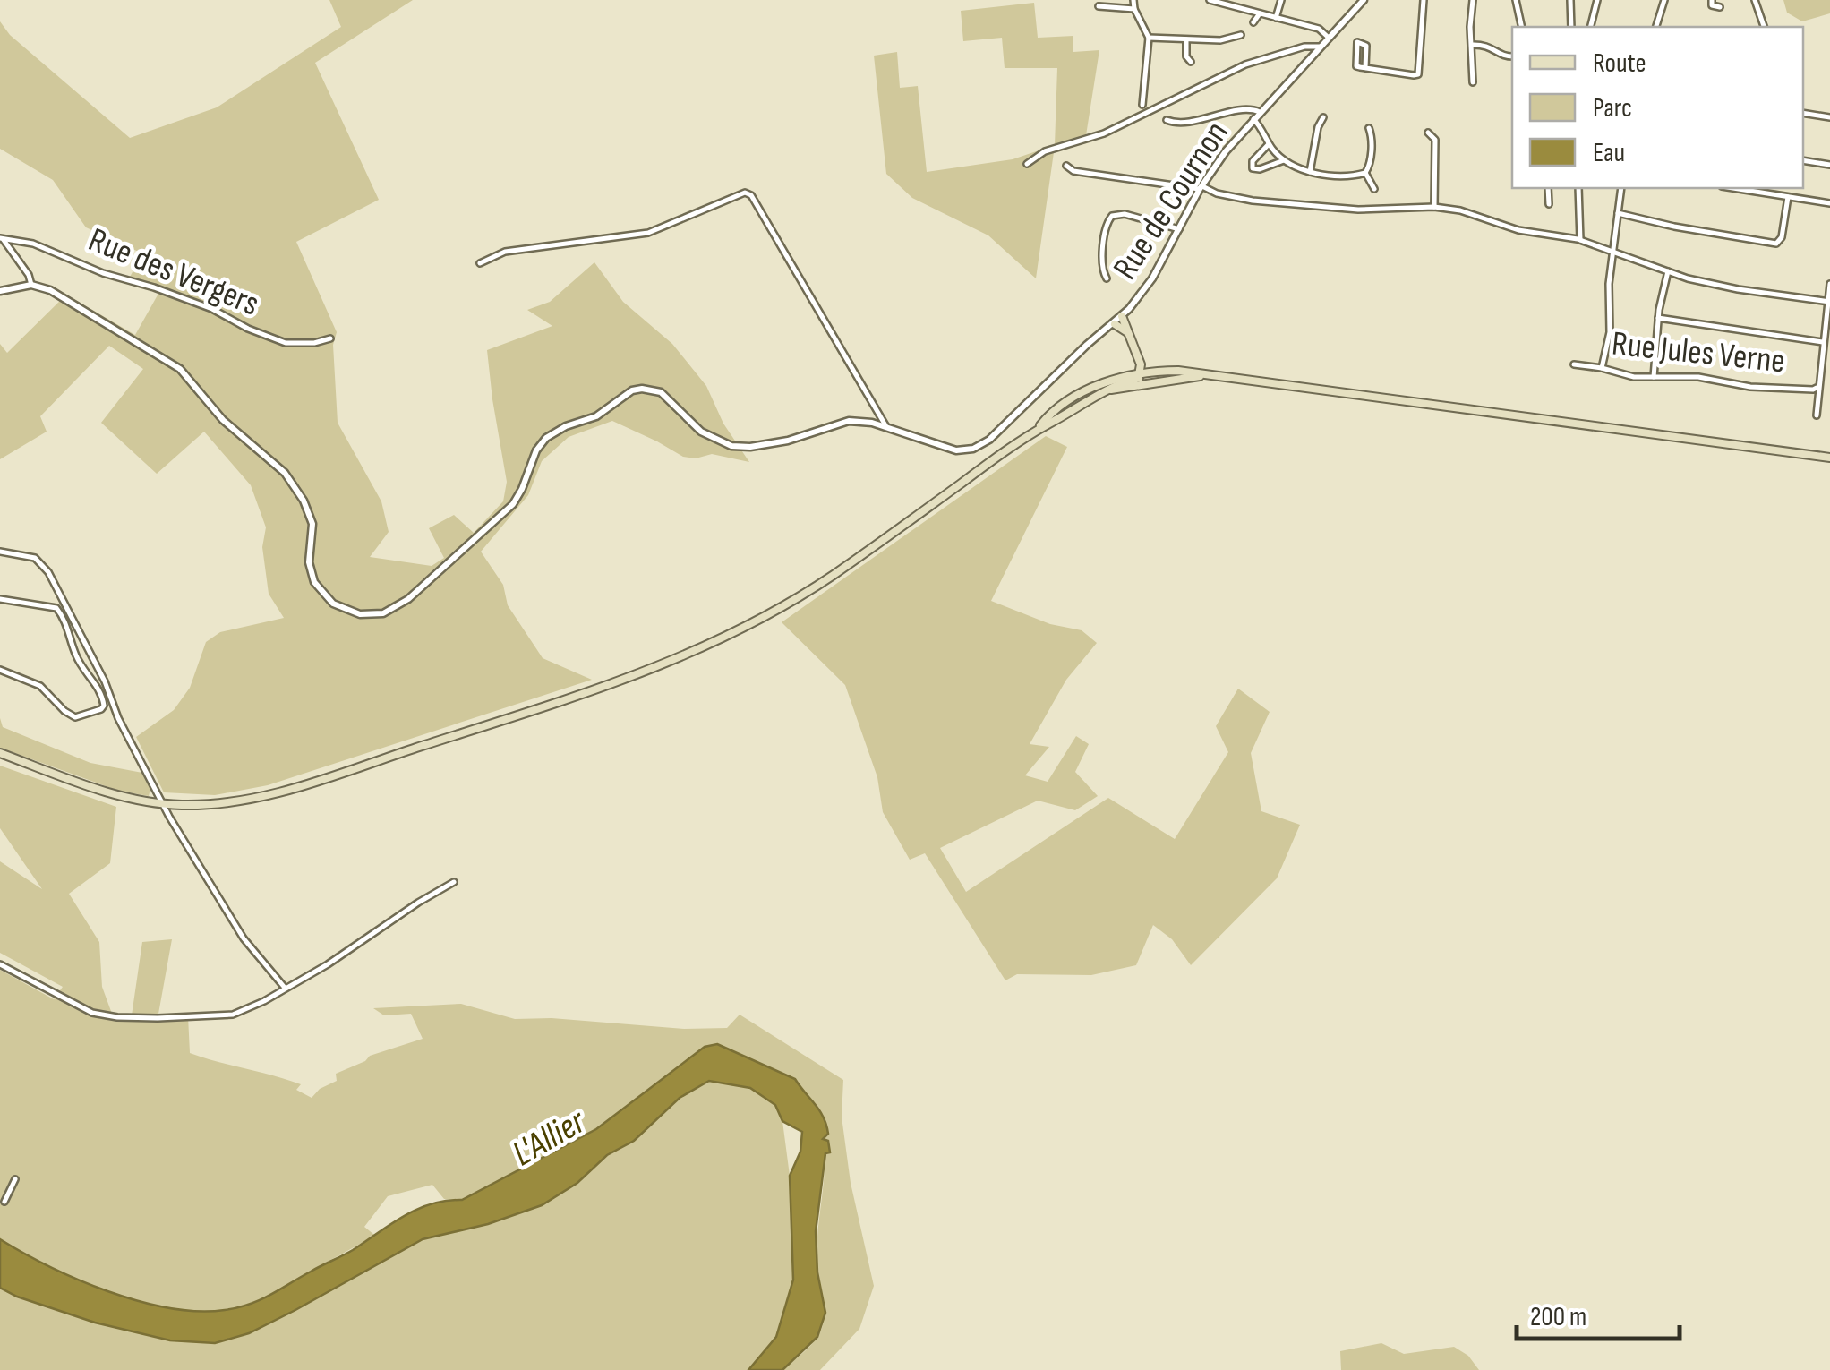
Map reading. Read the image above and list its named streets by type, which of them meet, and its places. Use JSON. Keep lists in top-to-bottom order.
{
  "streets": {
    "street": ["Rue de Cournon", "Rue des Vergers", "Rue Jules Verne"]
  },
  "water": ["L'Allier"],
  "legend": ["Route", "Parc", "Eau"],
  "scale_bar": "200 m"
}
